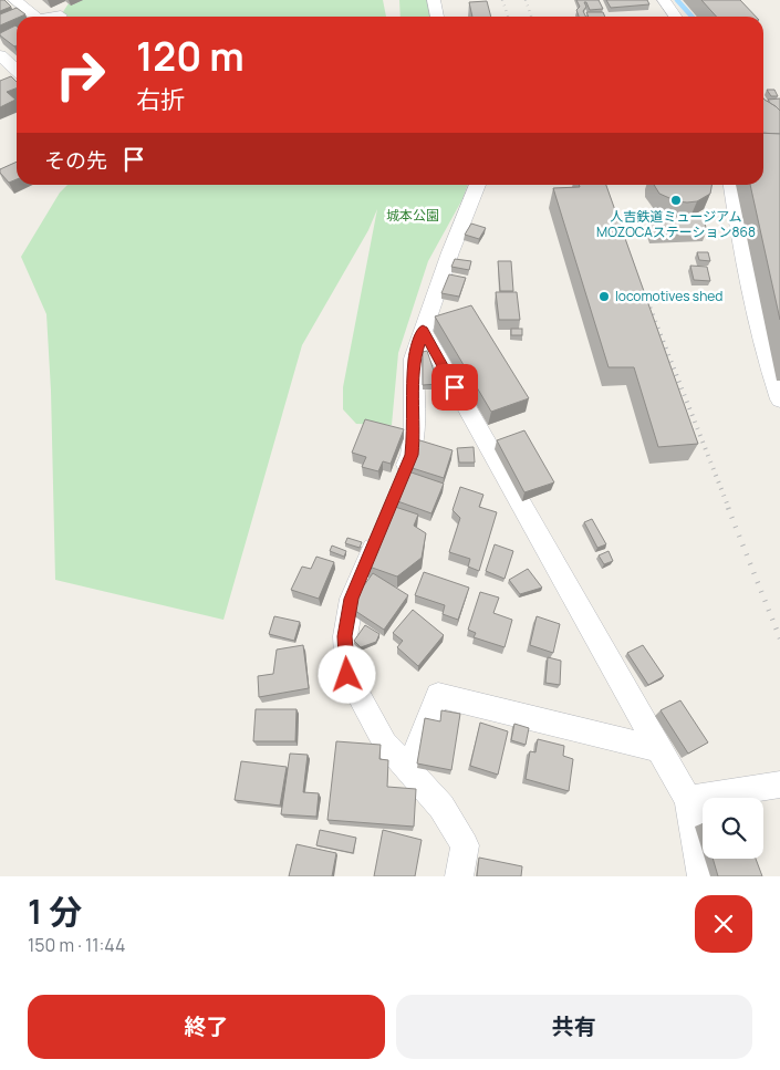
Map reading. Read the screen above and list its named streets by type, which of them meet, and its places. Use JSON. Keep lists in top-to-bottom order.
{
  "parks": ["城本公園"],
  "places": ["人吉鉄道ミュージアム MOZOCAステーション868", "locomotives shed"],
  "page": {
    "turn": ["120 m", "右折"],
    "then": "その先",
    "heading": ["1 分", "150 m · 11:44"],
    "buttons": ["終了", "共有"]
  }
}
